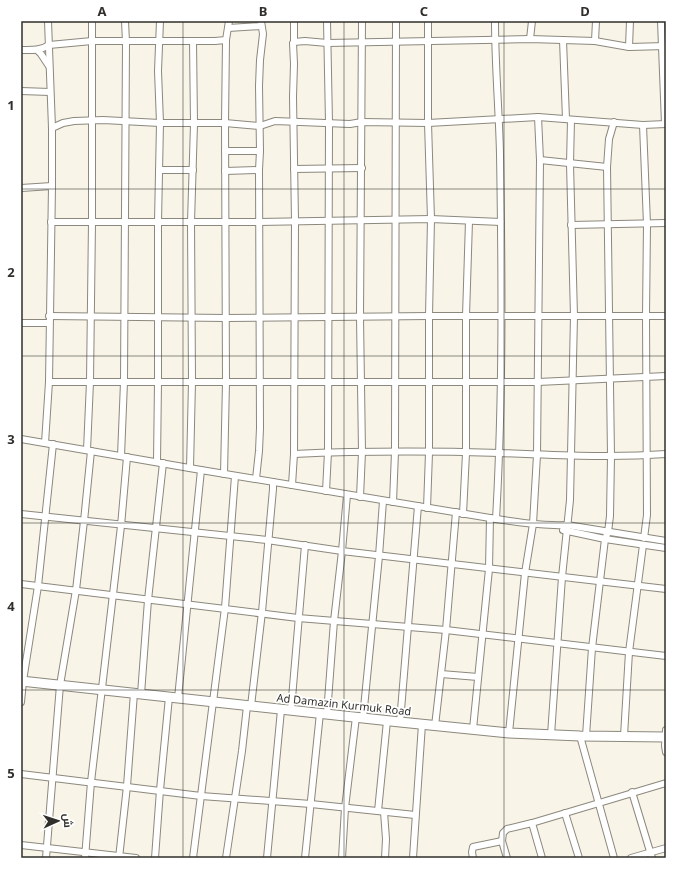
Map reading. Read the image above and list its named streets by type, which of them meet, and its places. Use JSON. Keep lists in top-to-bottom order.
{
  "streets": {
    "highway": ["Ad Damazin Kurmuk Road"]
  },
  "north": "right",
  "grid": {
    "columns": [
      "A",
      "B",
      "C",
      "D"
    ],
    "rows": [
      "1",
      "2",
      "3",
      "4",
      "5"
    ]
  }
}
